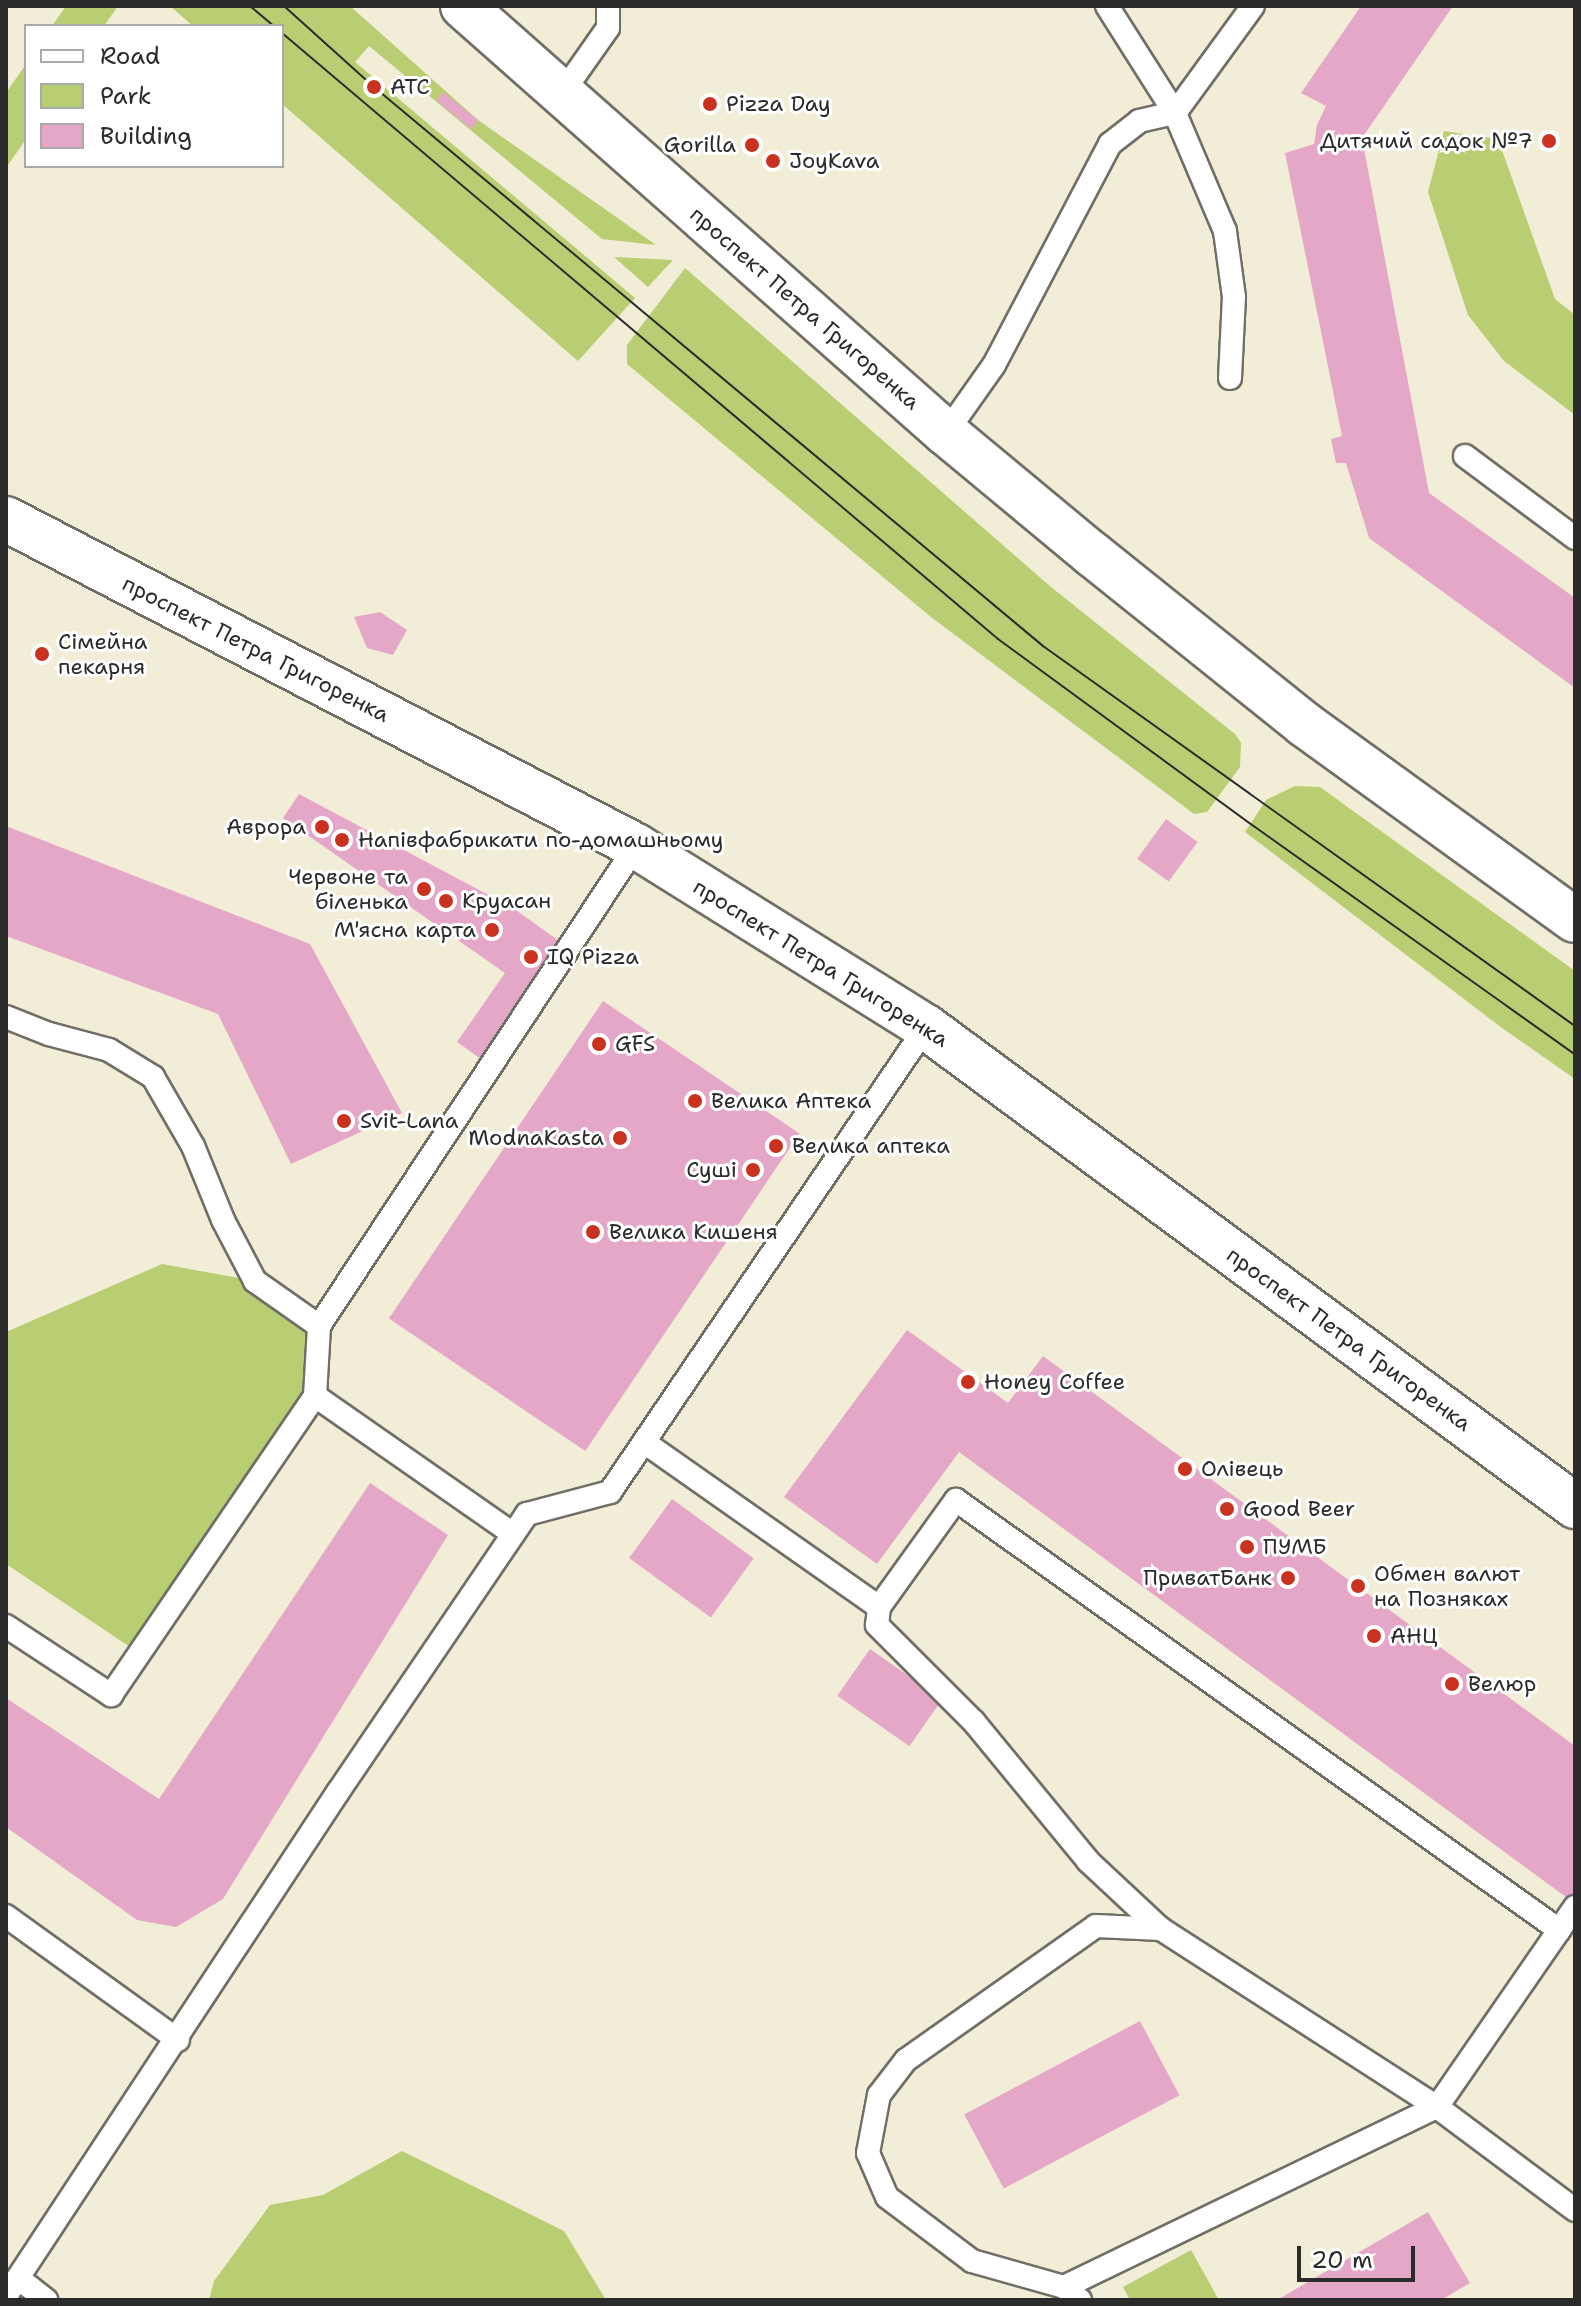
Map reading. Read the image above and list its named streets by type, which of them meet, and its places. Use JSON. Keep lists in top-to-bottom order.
{
  "streets": {
    "main road": ["проспект Петра Григоренка"]
  },
  "places": [
    "АТС",
    "Pizza Day",
    "Дитячий садок №7",
    "Gorilla",
    "JoyKava",
    "Сімейна пекарня",
    "Аврора",
    "Напівфабрикати по-домашньому",
    "Червоне та біленька",
    "Круасан",
    "М'ясна карта",
    "IQ Pizza",
    "GFS",
    "Велика Аптека",
    "Svit-Lana",
    "ModnaKasta",
    "Велика аптека",
    "Суші",
    "Велика Кишеня",
    "Honey Coffee",
    "Олівець",
    "Good Beer",
    "ПУМБ",
    "ПриватБанк",
    "Обмен валют на Позняках",
    "АНЦ",
    "Велюр"
  ],
  "legend": ["Road", "Park", "Building"],
  "scale_bar": "20 m"
}
